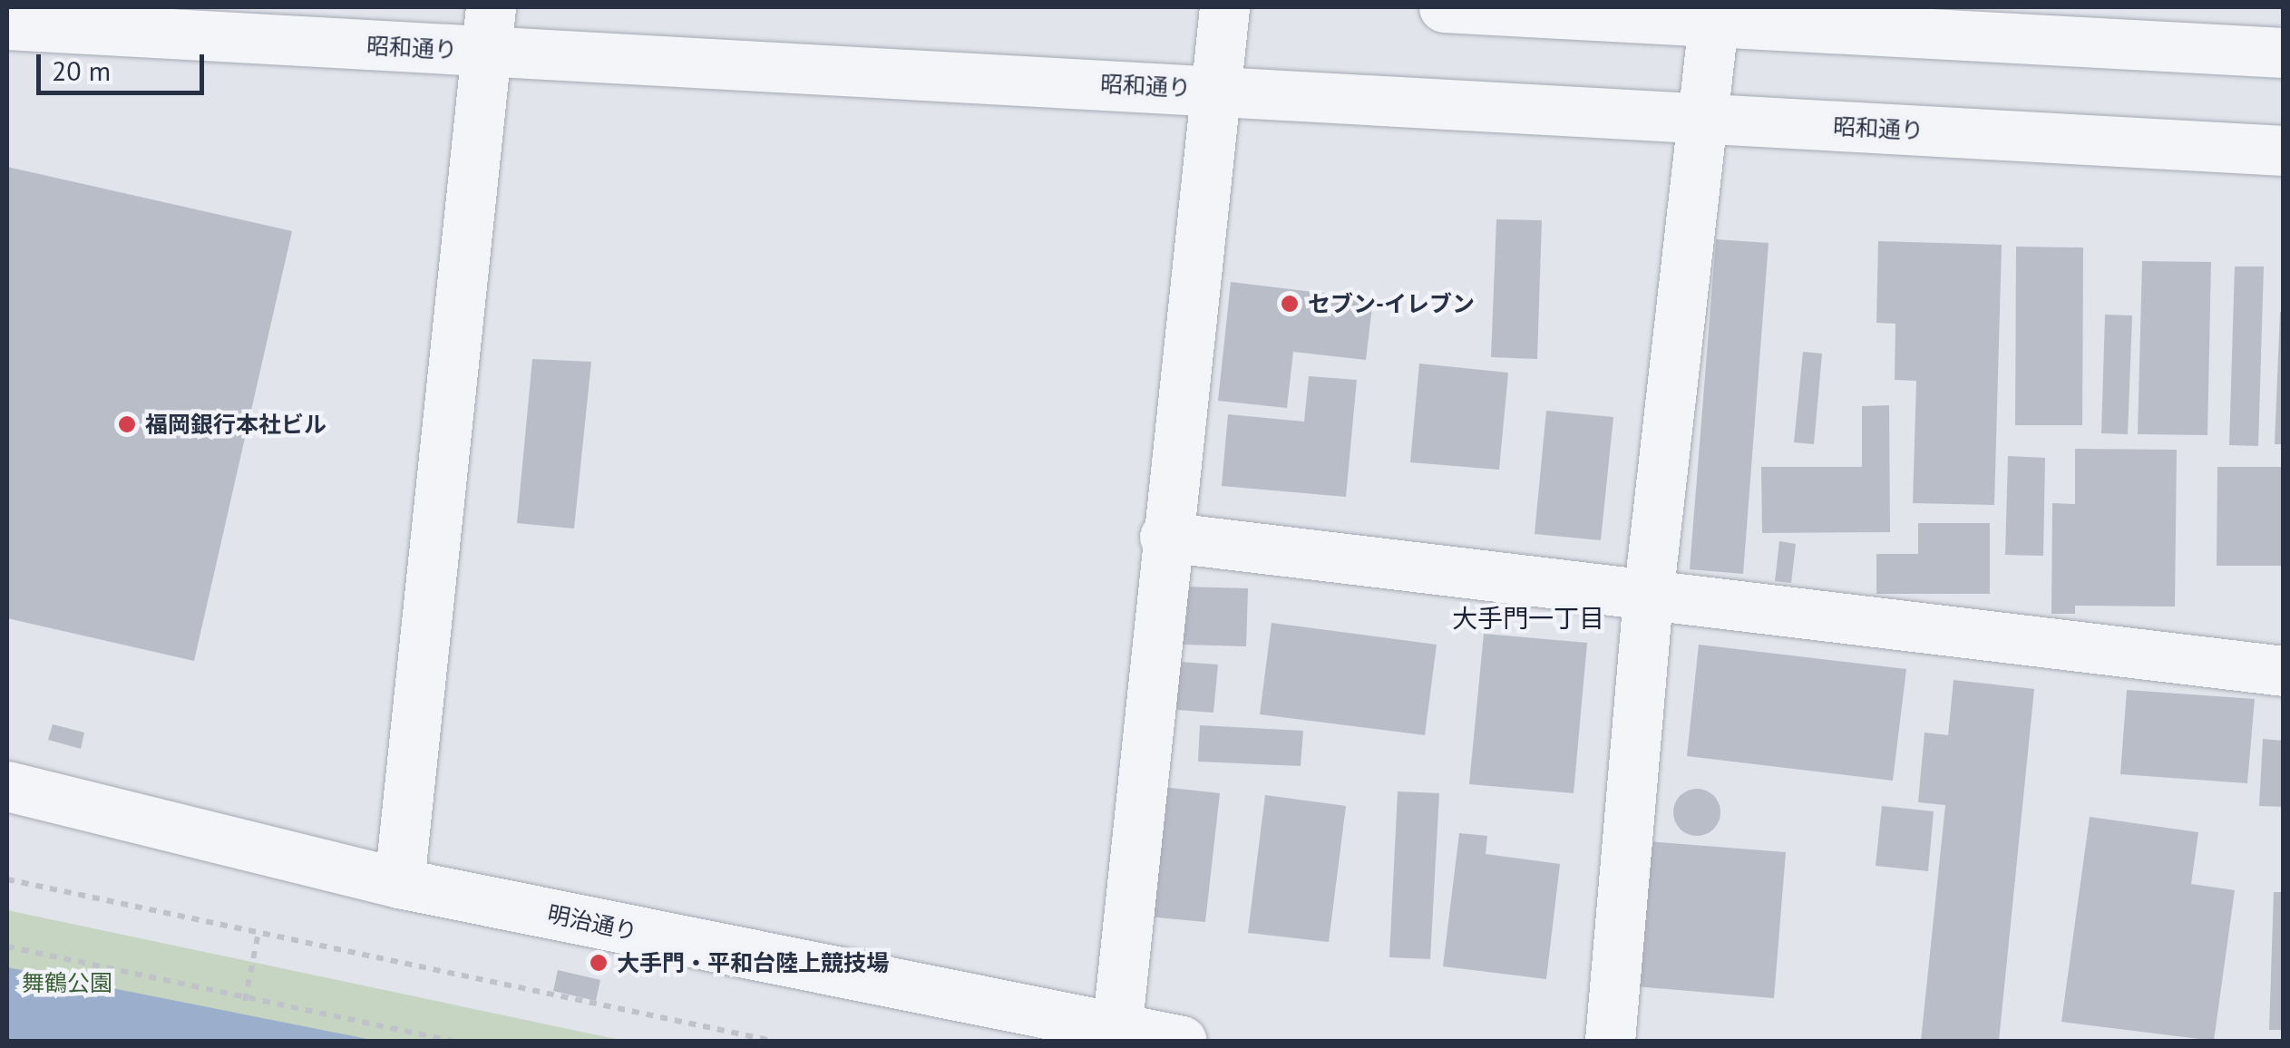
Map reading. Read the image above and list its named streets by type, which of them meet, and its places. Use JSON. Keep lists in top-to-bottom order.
{
  "streets": {
    "street": ["昭和通り", "明治通り"]
  },
  "districts": ["大手門一丁目"],
  "parks": ["舞鶴公園"],
  "places": ["セブン-イレブン", "福岡銀行本社ビル", "大手門・平和台陸上競技場"],
  "scale_bar": "20 m"
}
